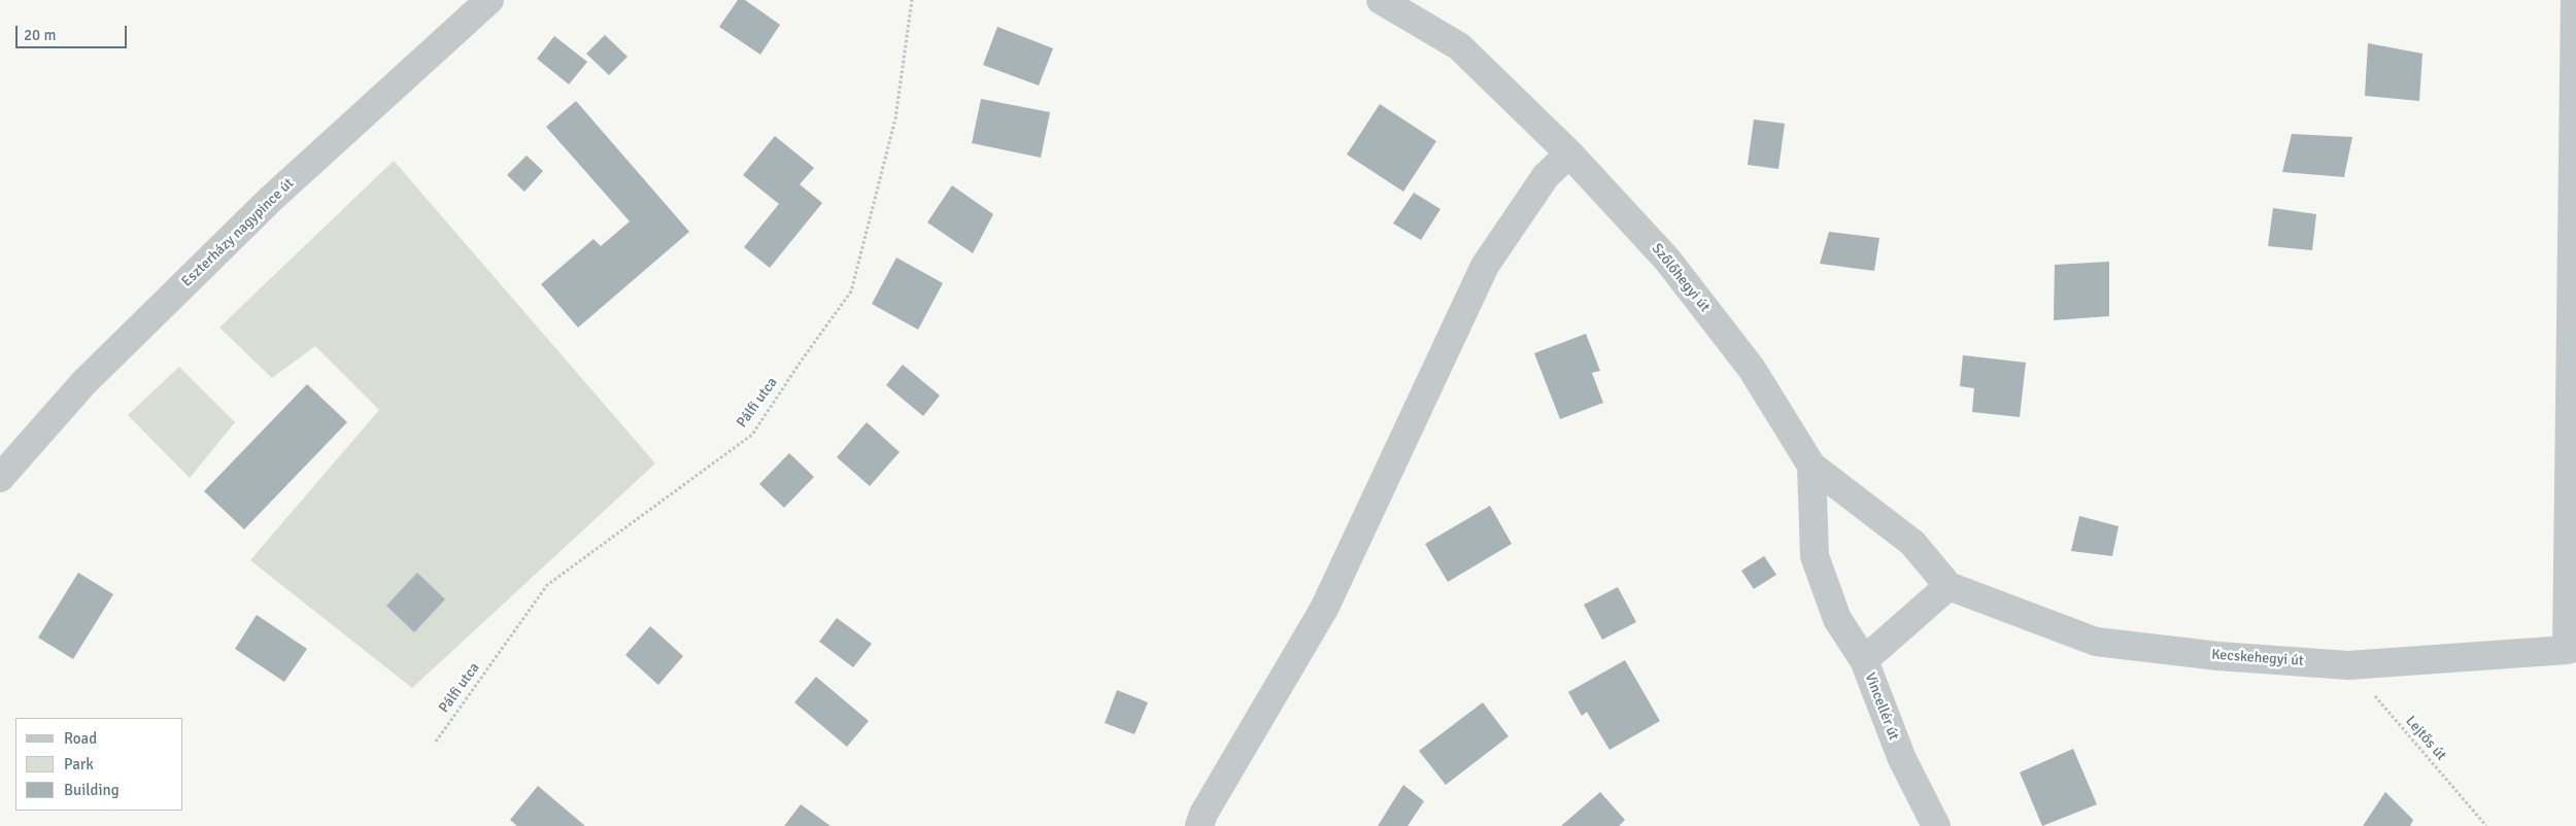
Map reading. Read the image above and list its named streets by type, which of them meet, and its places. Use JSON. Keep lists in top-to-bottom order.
{
  "streets": {
    "street": [
      "Eszterházy nagypince út",
      "Szőlőhegyi út",
      "Kecskehegyi út",
      "Vincellér út"
    ],
    "path": ["Pálfi utca", "Lejtős út"]
  },
  "crossings": [
    ["Szőlőhegyi út", "Kecskehegyi út"],
    ["Szőlőhegyi út", "Vincellér út"],
    ["Kecskehegyi út", "Vincellér út"],
    ["Kecskehegyi út", "Lejtős út"]
  ],
  "legend": ["Road", "Park", "Building"],
  "scale_bar": "20 m"
}
